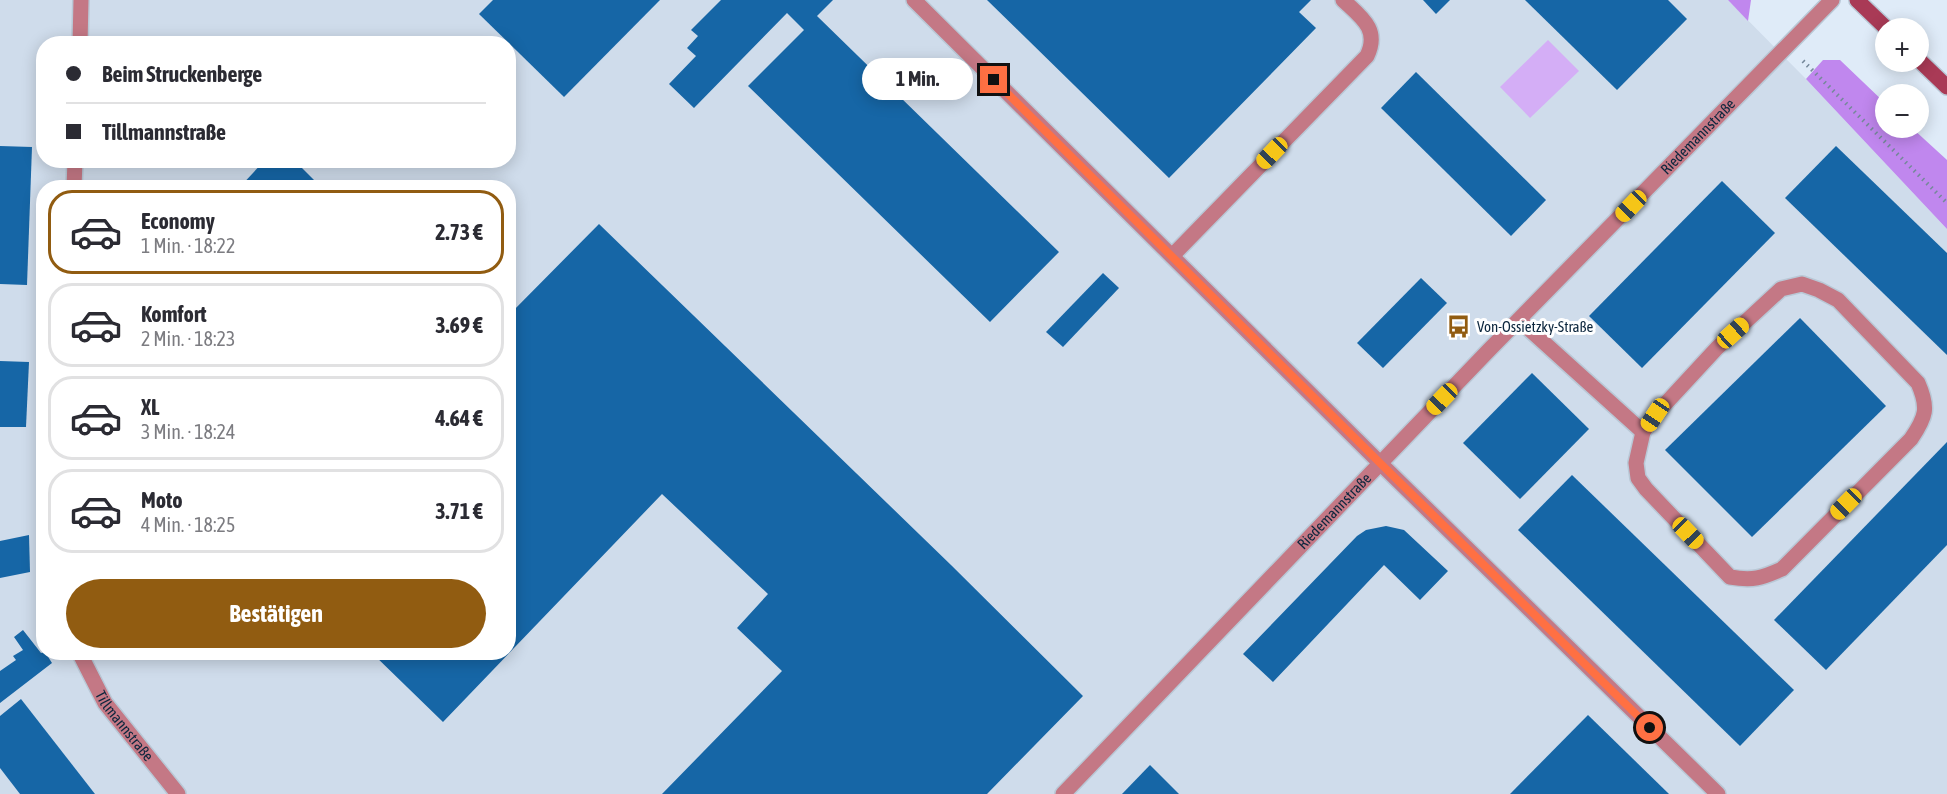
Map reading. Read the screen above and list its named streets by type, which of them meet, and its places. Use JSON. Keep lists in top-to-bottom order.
{
  "streets": {
    "street": ["Riedemannstraße", "Tillmannstraße"]
  },
  "places": {
    "bus stop": ["Von-Ossietzky-Straße"]
  },
  "page": {
    "map_buttons": ["+", "−"],
    "banner": ["Beim Struckenberge", "Tillmannstraße"],
    "bubble": "1 Min.",
    "list": [
      {
        "name": "Economy",
        "note": "1 Min. · 18:22",
        "value": "2.73 €"
      },
      {
        "name": "Komfort",
        "note": "2 Min. · 18:23",
        "value": "3.69 €"
      },
      {
        "name": "XL",
        "note": "3 Min. · 18:24",
        "value": "4.64 €"
      },
      {
        "name": "Moto",
        "note": "4 Min. · 18:25",
        "value": "3.71 €"
      }
    ],
    "buttons": "Bestätigen"
  }
}
